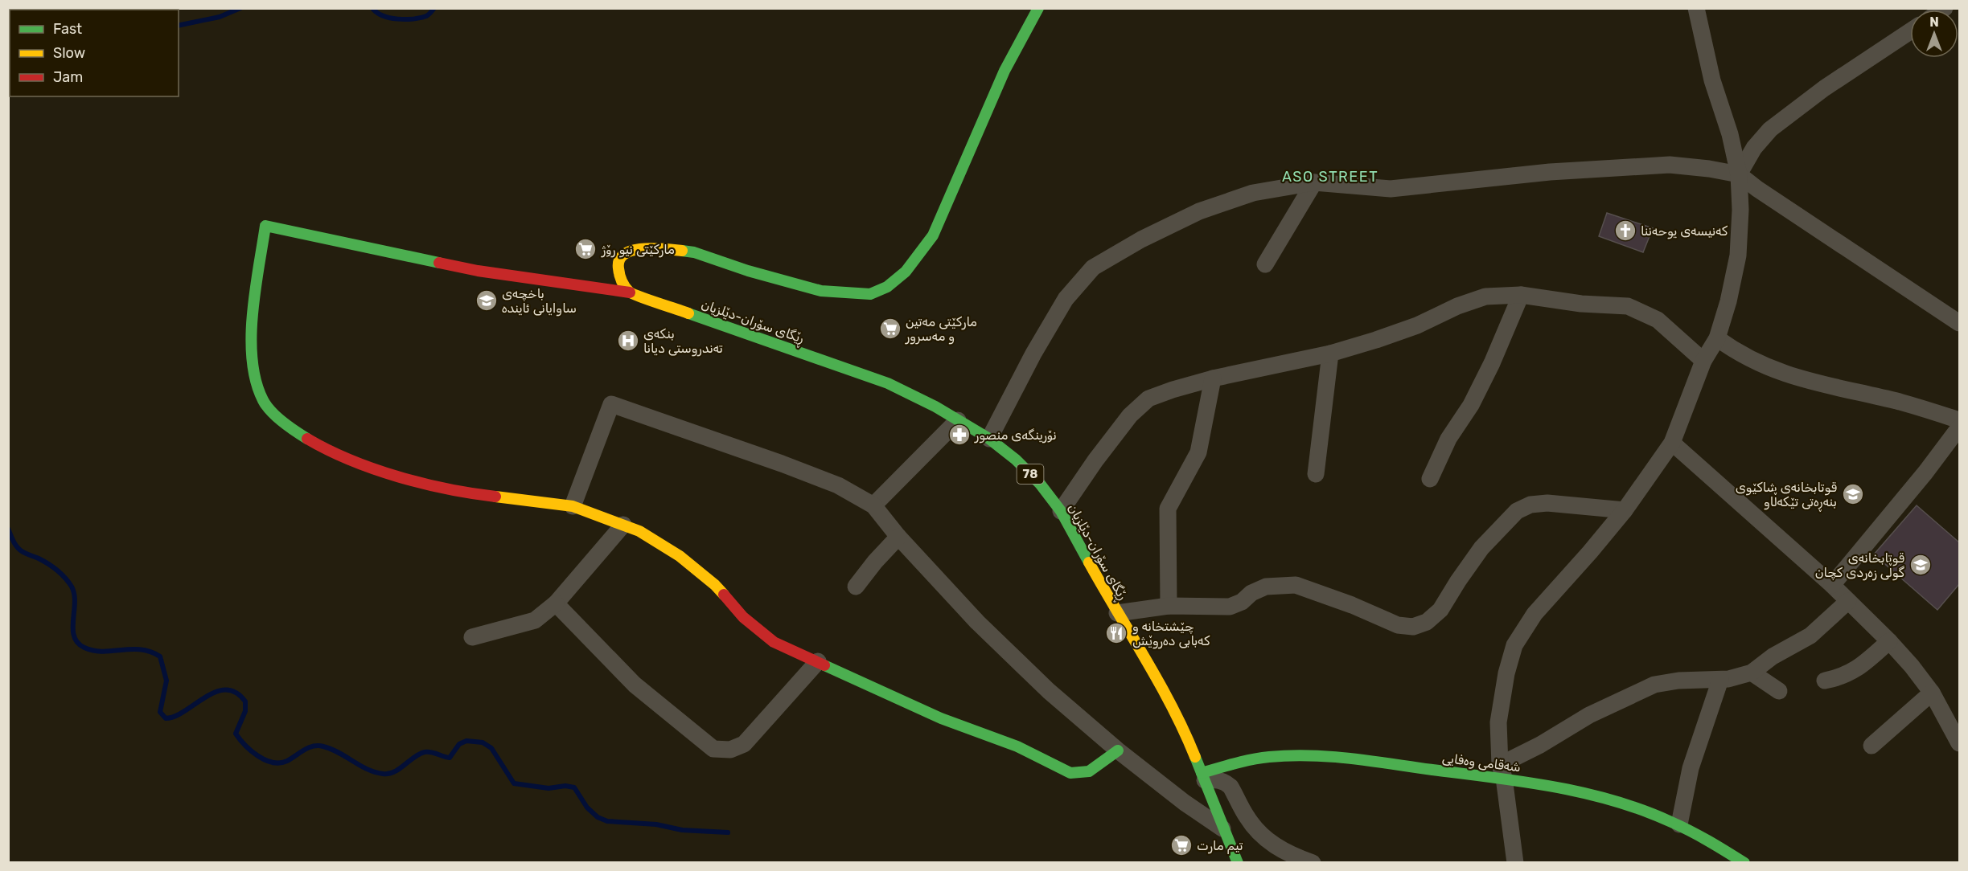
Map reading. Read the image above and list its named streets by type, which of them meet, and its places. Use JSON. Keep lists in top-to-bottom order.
{
  "streets": {
    "street": ["ڕێگای سۆران-دێلزیان", "78", "شەقامی وەفایی"]
  },
  "crossings": [
    ["ڕێگای سۆران-دێلزیان", "شەقامی وەفایی"]
  ],
  "districts": ["ASO STREET"],
  "places": {
    "church": ["کەنیسەی یوحەننا"],
    "supermarket": ["مارکێتی نیو رۆژ", "مارکێتی مەتین و مەسرور", "تیم مارت"],
    "school or university": ["باخچەی ساوایانی ئایندە", "قوتابخانەی شاکێوی بنەڕەتی تێکەڵاو", "قوتابخانەی گوڵی زەردی کچان"],
    "hospital": ["بنکەی تەندروستی دیانا"],
    "pharmacy": ["نۆرینگه‌ی منصور"],
    "restaurant": ["چێشتخانە و کەبابی دەروێش"]
  },
  "legend": ["Fast", "Slow", "Jam"],
  "north": "top"
}
